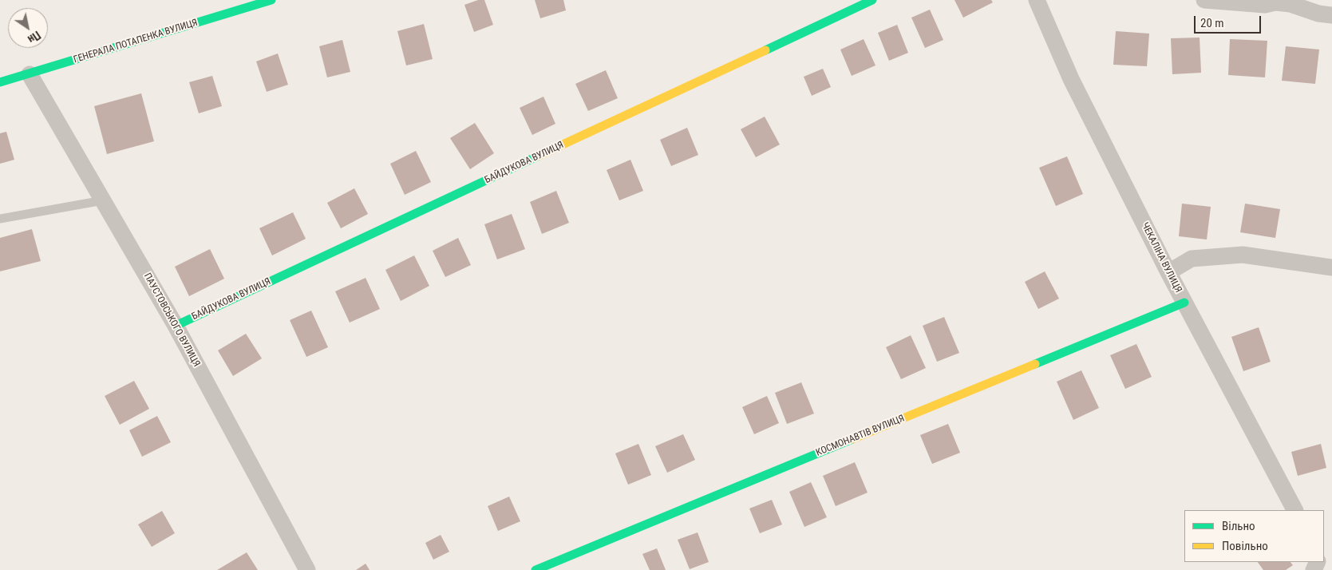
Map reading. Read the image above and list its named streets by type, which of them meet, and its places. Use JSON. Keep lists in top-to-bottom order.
{
  "streets": {
    "street": [
      "ГЕНЕРАЛА ПОТАПЕНКА ВУЛИЦЯ",
      "БАЙДУКОВА ВУЛИЦЯ",
      "ЧЕКАЛІНА ВУЛИЦЯ",
      "ПАУСТОВСЬКОГО ВУЛИЦЯ",
      "КОСМОНАВТІВ ВУЛИЦЯ"
    ]
  },
  "crossings": [
    ["ГЕНЕРАЛА ПОТАПЕНКА ВУЛИЦЯ", "ПАУСТОВСЬКОГО ВУЛИЦЯ"],
    ["БАЙДУКОВА ВУЛИЦЯ", "ПАУСТОВСЬКОГО ВУЛИЦЯ"],
    ["ЧЕКАЛІНА ВУЛИЦЯ", "КОСМОНАВТІВ ВУЛИЦЯ"]
  ],
  "legend": ["Вільно", "Повільно"],
  "scale_bar": "20 m",
  "north": "bottom right"
}
